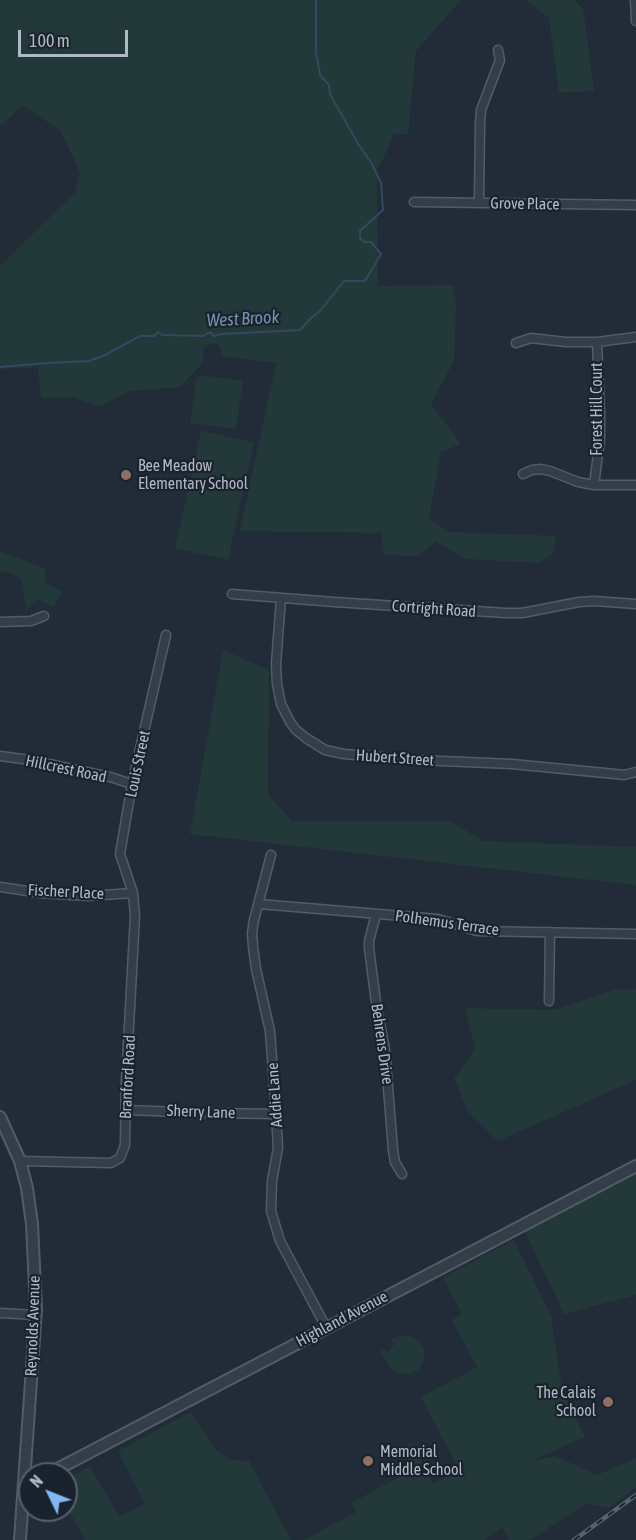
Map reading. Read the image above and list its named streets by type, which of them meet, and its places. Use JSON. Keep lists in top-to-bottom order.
{
  "streets": {
    "street": [
      "Grove Place",
      "Forest Hill Court",
      "Cortright Road",
      "Hubert Street",
      "Louis Street",
      "Hillcrest Road",
      "Fischer Place",
      "Polhemus Terrace",
      "Behrens Drive",
      "Branford Road",
      "Addie Lane",
      "Sherry Lane",
      "Highland Avenue",
      "Reynolds Avenue"
    ]
  },
  "crossings": [
    ["Cortright Road", "Hubert Street"],
    ["Louis Street", "Hillcrest Road"],
    ["Louis Street", "Fischer Place"],
    ["Louis Street", "Branford Road"],
    ["Fischer Place", "Branford Road"],
    ["Polhemus Terrace", "Behrens Drive"],
    ["Polhemus Terrace", "Addie Lane"],
    ["Branford Road", "Sherry Lane"],
    ["Branford Road", "Reynolds Avenue"],
    ["Addie Lane", "Sherry Lane"],
    ["Addie Lane", "Highland Avenue"]
  ],
  "water": ["West Brook"],
  "places": ["Bee Meadow Elementary School", "The Calais School", "Memorial Middle School"],
  "scale_bar": "100 m",
  "north": "top left"
}
